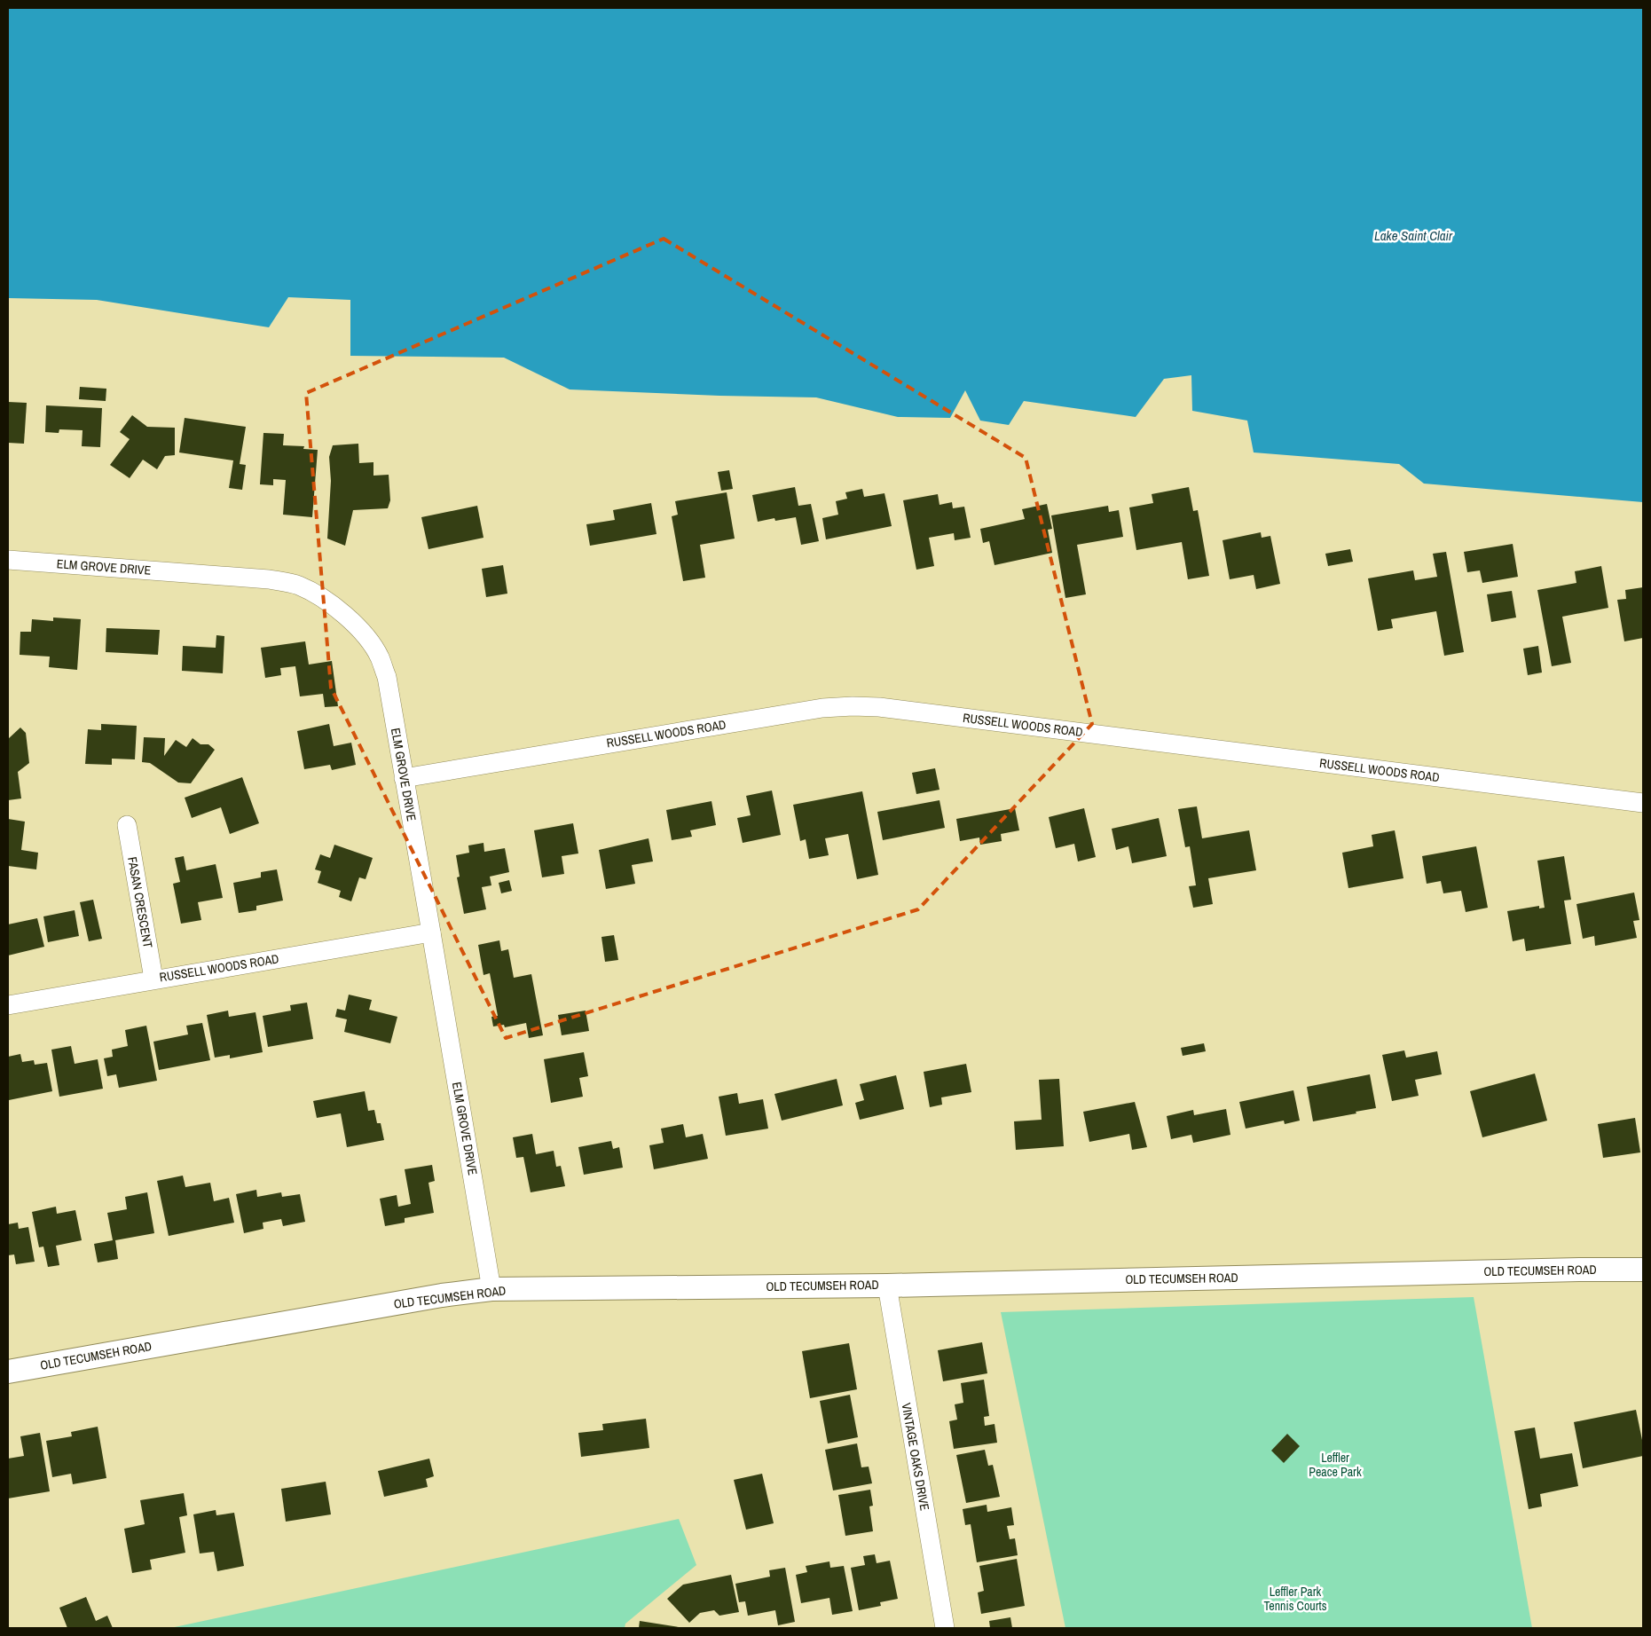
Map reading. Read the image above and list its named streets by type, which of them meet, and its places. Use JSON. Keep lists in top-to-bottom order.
{
  "streets": {
    "main road": ["OLD TECUMSEH ROAD"],
    "street": [
      "ELM GROVE DRIVE",
      "RUSSELL WOODS ROAD",
      "FASAN CRESCENT",
      "VINTAGE OAKS DRIVE"
    ]
  },
  "crossings": [
    ["ELM GROVE DRIVE", "RUSSELL WOODS ROAD"],
    ["ELM GROVE DRIVE", "OLD TECUMSEH ROAD"],
    ["RUSSELL WOODS ROAD", "FASAN CRESCENT"],
    ["OLD TECUMSEH ROAD", "VINTAGE OAKS DRIVE"]
  ],
  "water": ["Lake Saint Clair"],
  "parks": ["Leffler Peace Park", "Leffler Park Tennis Courts"]
}
